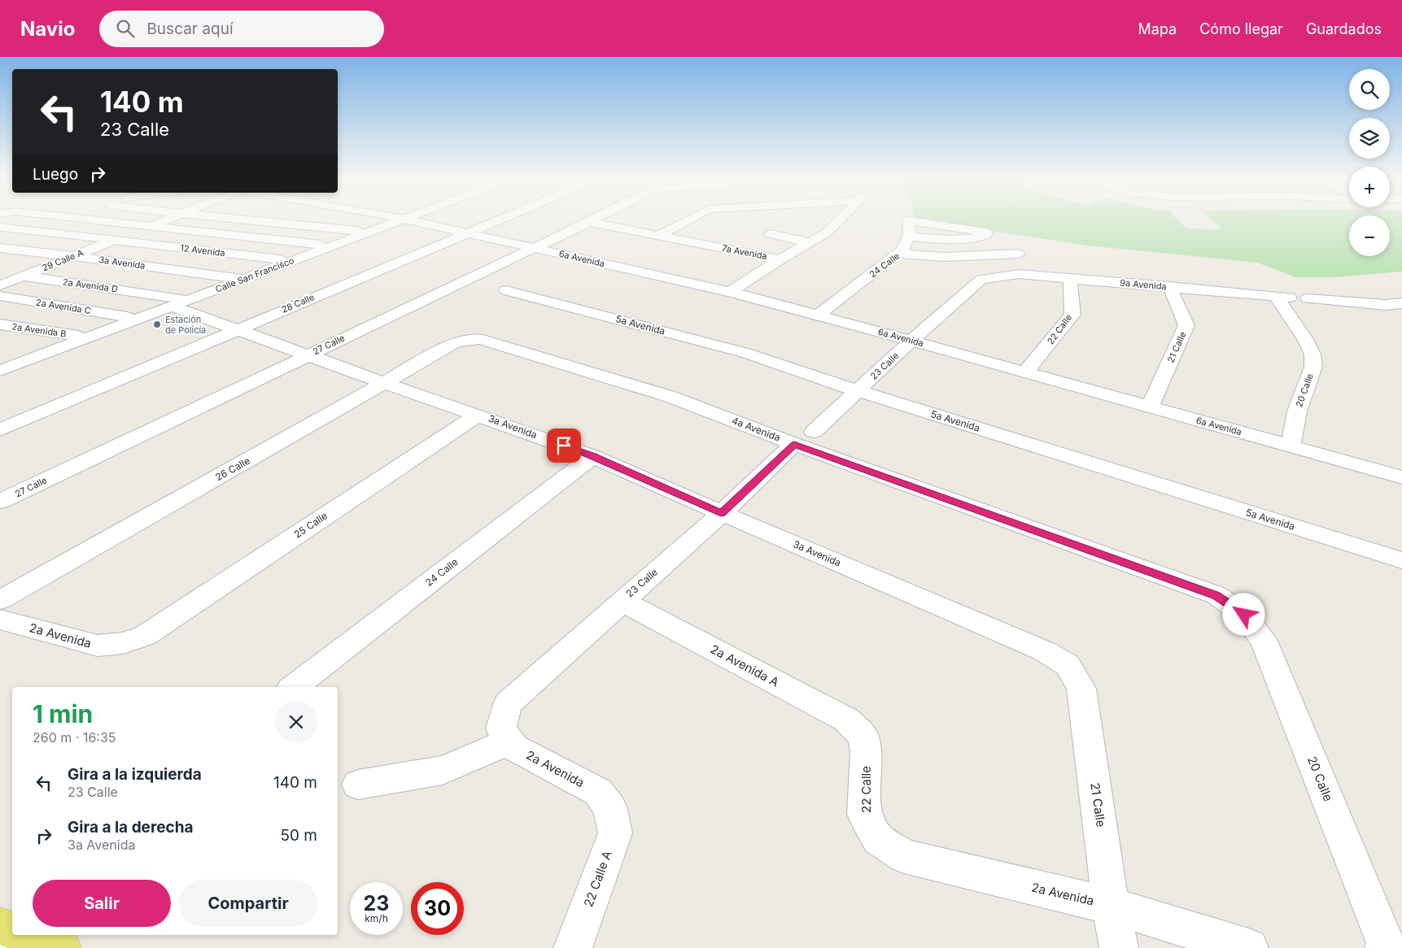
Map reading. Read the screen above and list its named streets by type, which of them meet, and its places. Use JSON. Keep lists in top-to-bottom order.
{
  "streets": {
    "street": [
      "12 Avenida",
      "7a Avenida",
      "6a Avenida",
      "29 Calle A",
      "3a Avenida",
      "24 Calle",
      "Calle San Francisco",
      "9a Avenida",
      "2a Avenida D",
      "28 Calle",
      "2a Avenida C",
      "5a Avenida",
      "22 Calle",
      "2a Avenida B",
      "27 Calle",
      "21 Calle",
      "23 Calle",
      "20 Calle",
      "4a Avenida",
      "26 Calle",
      "25 Calle",
      "2a Avenida",
      "2a Avenida A",
      "22 Calle A"
    ]
  },
  "crossings": [
    ["12 Avenida", "29 Calle A"],
    ["12 Avenida", "Calle San Francisco"],
    ["7a Avenida", "27 Calle"],
    ["6a Avenida", "24 Calle"],
    ["6a Avenida", "28 Calle"],
    ["6a Avenida", "22 Calle"],
    ["6a Avenida", "27 Calle"],
    ["6a Avenida", "21 Calle"],
    ["6a Avenida", "23 Calle"],
    ["6a Avenida", "20 Calle"],
    ["29 Calle A", "3a Avenida"],
    ["29 Calle A", "2a Avenida D"],
    ["3a Avenida", "24 Calle"],
    ["3a Avenida", "Calle San Francisco"],
    ["3a Avenida", "2a Avenida D"],
    ["3a Avenida", "28 Calle"],
    ["3a Avenida", "27 Calle"],
    ["3a Avenida", "21 Calle"],
    ["3a Avenida", "23 Calle"],
    ["3a Avenida", "26 Calle"],
    ["3a Avenida", "25 Calle"],
    ["Calle San Francisco", "2a Avenida D"],
    ["Calle San Francisco", "2a Avenida C"],
    ["Calle San Francisco", "2a Avenida B"],
    ["9a Avenida", "22 Calle"],
    ["9a Avenida", "21 Calle"],
    ["9a Avenida", "23 Calle"],
    ["9a Avenida", "20 Calle"],
    ["5a Avenida", "23 Calle"],
    ["22 Calle", "2a Avenida"],
    ["22 Calle", "2a Avenida A"],
    ["21 Calle", "2a Avenida"],
    ["23 Calle", "4a Avenida"],
    ["23 Calle", "2a Avenida"],
    ["23 Calle", "2a Avenida A"],
    ["20 Calle", "4a Avenida"],
    ["4a Avenida", "26 Calle"],
    ["25 Calle", "2a Avenida"],
    ["2a Avenida", "22 Calle A"]
  ],
  "places": ["Estación de Policía"],
  "page": {
    "header": "Navio",
    "search": "Buscar aquí",
    "nav": ["Mapa", "Cómo llegar", "Guardados"],
    "map_buttons": ["+", "−"],
    "turn": ["140 m", "23 Calle"],
    "then": "Luego",
    "heading": ["1 min", "260 m · 16:35"],
    "list": [
      {
        "name": "Gira a la izquierda",
        "note": "23 Calle",
        "value": "140 m"
      },
      {
        "name": "Gira a la derecha",
        "note": "3a Avenida",
        "value": "50 m"
      }
    ],
    "buttons": ["Salir", "Compartir"],
    "speed": "23 km/h",
    "limit": "30"
  }
}
